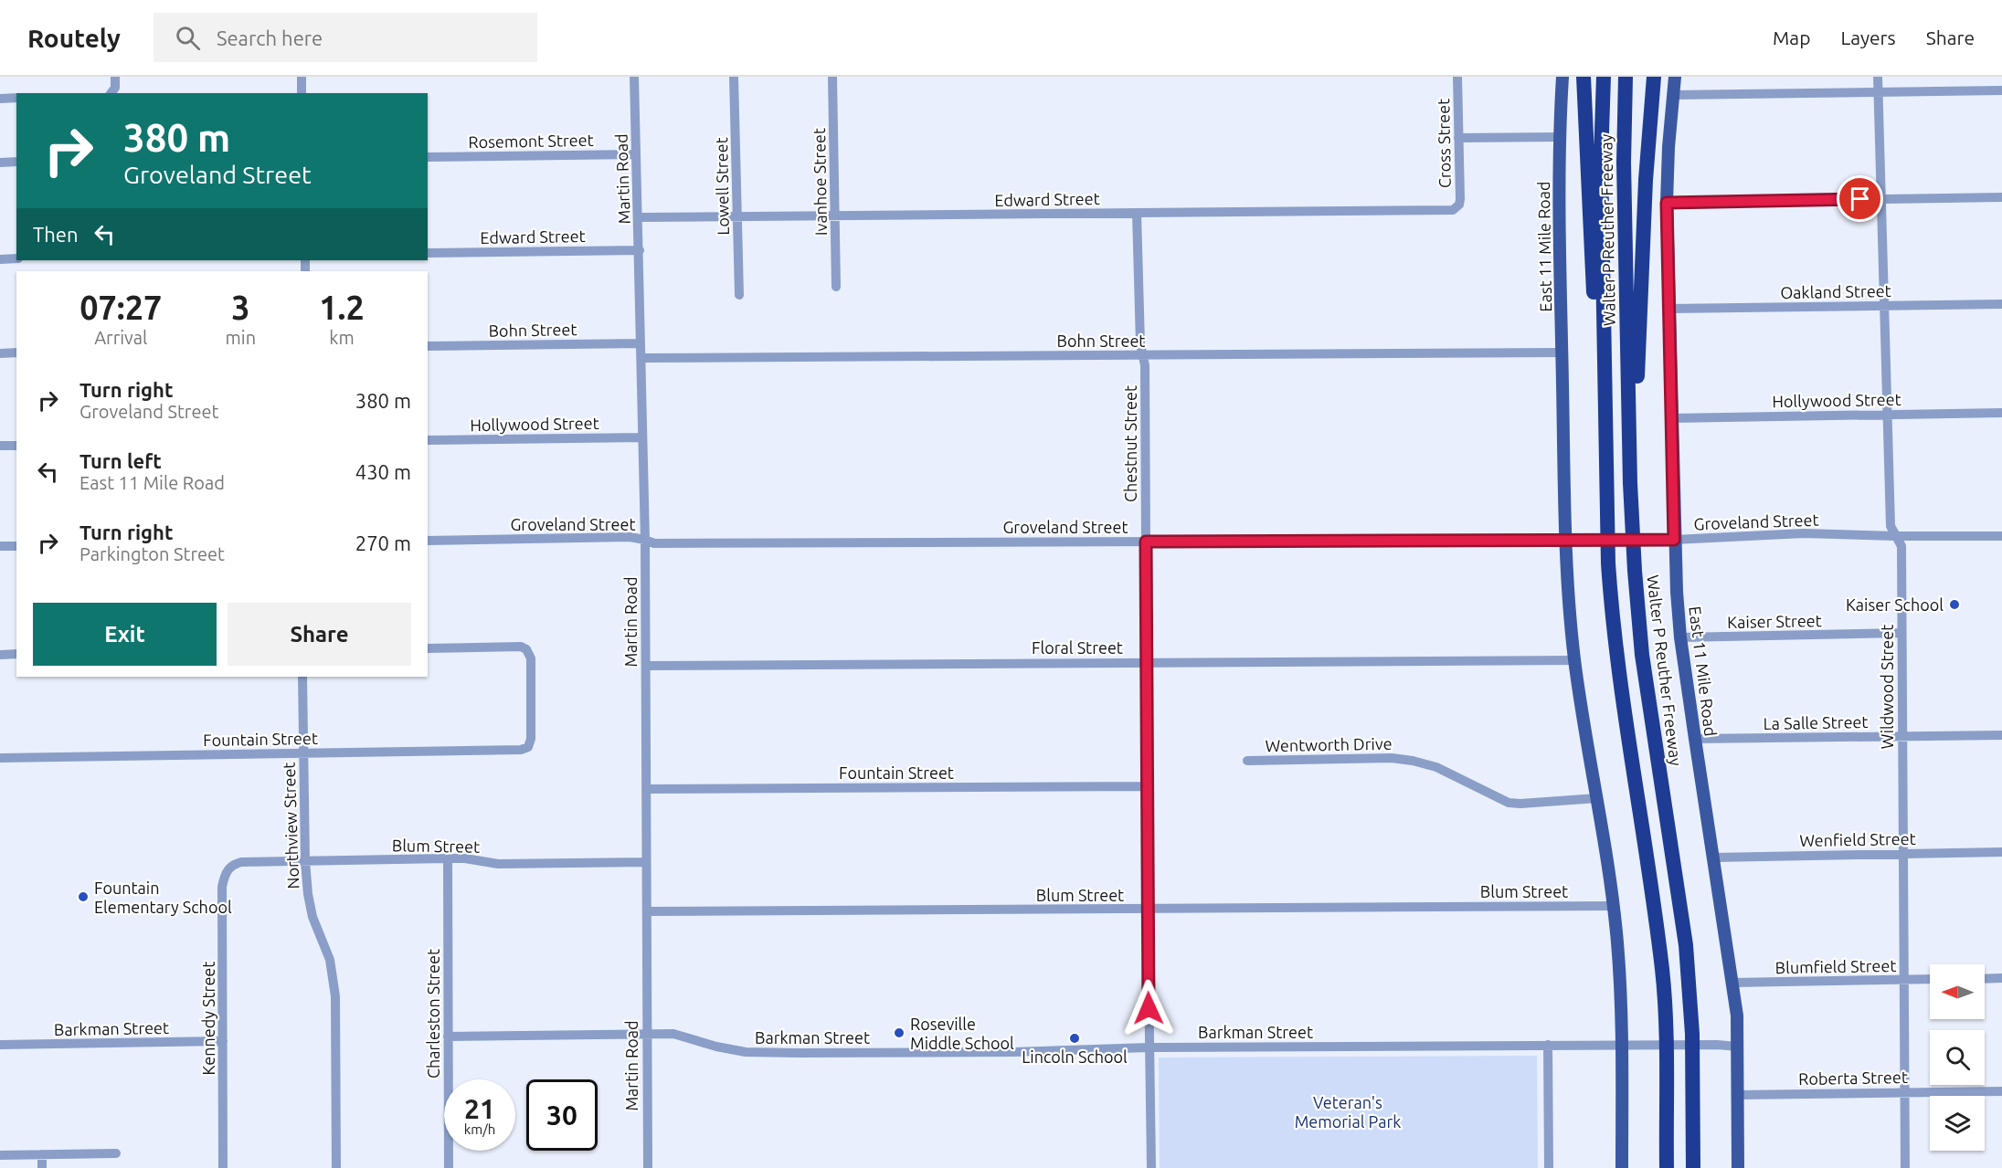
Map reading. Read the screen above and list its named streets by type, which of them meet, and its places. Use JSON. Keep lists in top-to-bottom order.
{
  "streets": {
    "highway": ["Walter P Reuther Freeway"],
    "main road": ["East 11 Mile Road"],
    "street": [
      "Rosemont Street",
      "Cross Street",
      "Martin Road",
      "Ivanhoe Street",
      "Lowell Street",
      "Edward Street",
      "Oakland Street",
      "Bohn Street",
      "Hollywood Street",
      "Chestnut Street",
      "Groveland Street",
      "Kaiser Street",
      "Floral Street",
      "Wildwood Street",
      "La Salle Street",
      "Fountain Street",
      "Wentworth Drive",
      "Northview Street",
      "Wenfield Street",
      "Blum Street",
      "Blumfield Street",
      "Charleston Street",
      "Kennedy Street",
      "Barkman Street",
      "Roberta Street"
    ]
  },
  "crossings": [
    ["Rosemont Street", "Martin Road"],
    ["Cross Street", "Edward Street"],
    ["Martin Road", "Edward Street"],
    ["Martin Road", "Bohn Street"],
    ["Martin Road", "Hollywood Street"],
    ["Martin Road", "Groveland Street"],
    ["Martin Road", "Floral Street"],
    ["Martin Road", "Fountain Street"],
    ["Martin Road", "Blum Street"],
    ["Martin Road", "Barkman Street"],
    ["Ivanhoe Street", "Edward Street"],
    ["Lowell Street", "Edward Street"],
    ["Edward Street", "Chestnut Street"],
    ["East 11 Mile Road", "Oakland Street"],
    ["East 11 Mile Road", "Bohn Street"],
    ["East 11 Mile Road", "Hollywood Street"],
    ["East 11 Mile Road", "Groveland Street"],
    ["East 11 Mile Road", "Kaiser Street"],
    ["East 11 Mile Road", "Floral Street"],
    ["East 11 Mile Road", "La Salle Street"],
    ["East 11 Mile Road", "Wentworth Drive"],
    ["East 11 Mile Road", "Wenfield Street"],
    ["East 11 Mile Road", "Blum Street"],
    ["East 11 Mile Road", "Blumfield Street"],
    ["East 11 Mile Road", "Barkman Street"],
    ["East 11 Mile Road", "Roberta Street"],
    ["Oakland Street", "Wildwood Street"],
    ["Bohn Street", "Chestnut Street"],
    ["Hollywood Street", "Wildwood Street"],
    ["Chestnut Street", "Groveland Street"],
    ["Chestnut Street", "Floral Street"],
    ["Chestnut Street", "Fountain Street"],
    ["Chestnut Street", "Blum Street"],
    ["Chestnut Street", "Barkman Street"],
    ["Groveland Street", "Wildwood Street"],
    ["Kaiser Street", "Wildwood Street"],
    ["Wildwood Street", "La Salle Street"],
    ["Wildwood Street", "Wenfield Street"],
    ["Wildwood Street", "Blumfield Street"],
    ["Wildwood Street", "Roberta Street"],
    ["Fountain Street", "Northview Street"],
    ["Northview Street", "Blum Street"],
    ["Blum Street", "Charleston Street"],
    ["Blum Street", "Kennedy Street"],
    ["Charleston Street", "Barkman Street"],
    ["Kennedy Street", "Barkman Street"]
  ],
  "parks": ["Veteran's Memorial Park"],
  "places": [
    "Kaiser School",
    "Fountain Elementary School",
    "Roseville Middle School",
    "Lincoln School"
  ],
  "north": "left",
  "page": {
    "header": "Routely",
    "search": "Search here",
    "nav": ["Map", "Layers", "Share"],
    "turn": ["380 m", "Groveland Street"],
    "then": "Then",
    "eta": [
      "07:27",
      "Arrival",
      "3",
      "min",
      "1.2",
      "km"
    ],
    "list": [
      {
        "name": "Turn right",
        "note": "Groveland Street",
        "value": "380 m"
      },
      {
        "name": "Turn left",
        "note": "East 11 Mile Road",
        "value": "430 m"
      },
      {
        "name": "Turn right",
        "note": "Parkington Street",
        "value": "270 m"
      }
    ],
    "buttons": ["Exit", "Share"],
    "speed": "21 km/h",
    "limit": "30"
  }
}
